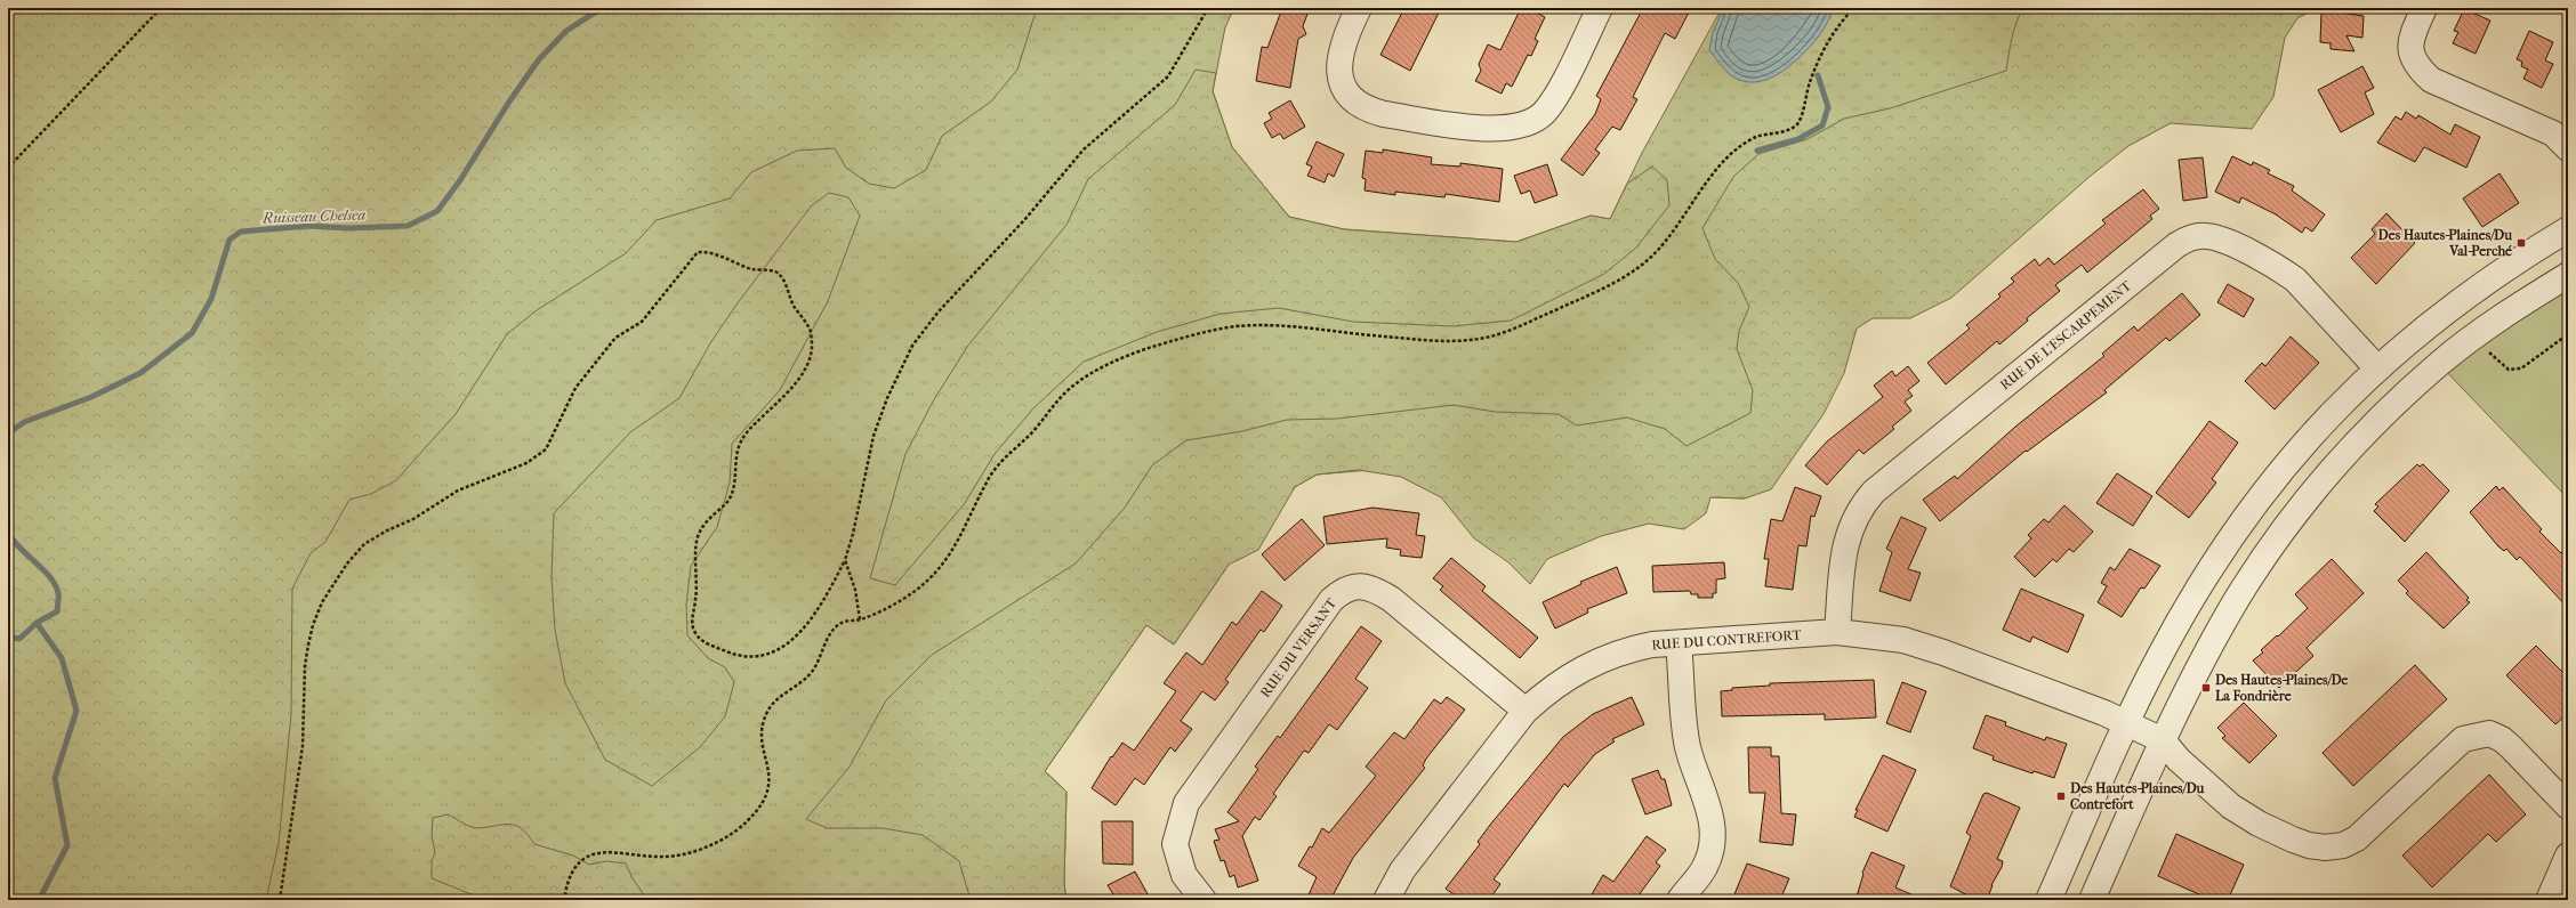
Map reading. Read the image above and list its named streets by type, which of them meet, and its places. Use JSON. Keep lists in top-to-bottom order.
{
  "streets": {
    "street": ["RUE DE L'ESCARPEMENT", "RUE DU CONTREFORT", "RUE DU VERSANT"]
  },
  "crossings": [
    ["RUE DE L'ESCARPEMENT", "RUE DU CONTREFORT"],
    ["RUE DU CONTREFORT", "RUE DU VERSANT"]
  ],
  "water": ["Ruisseau Chelsea"],
  "places": {
    "transit": ["Des Hautes-Plaines/Du Val-Perché", "Des Hautes-Plaines/De La Fondrière", "Des Hautes-Plaines/Du Contrefort"]
  }
}
